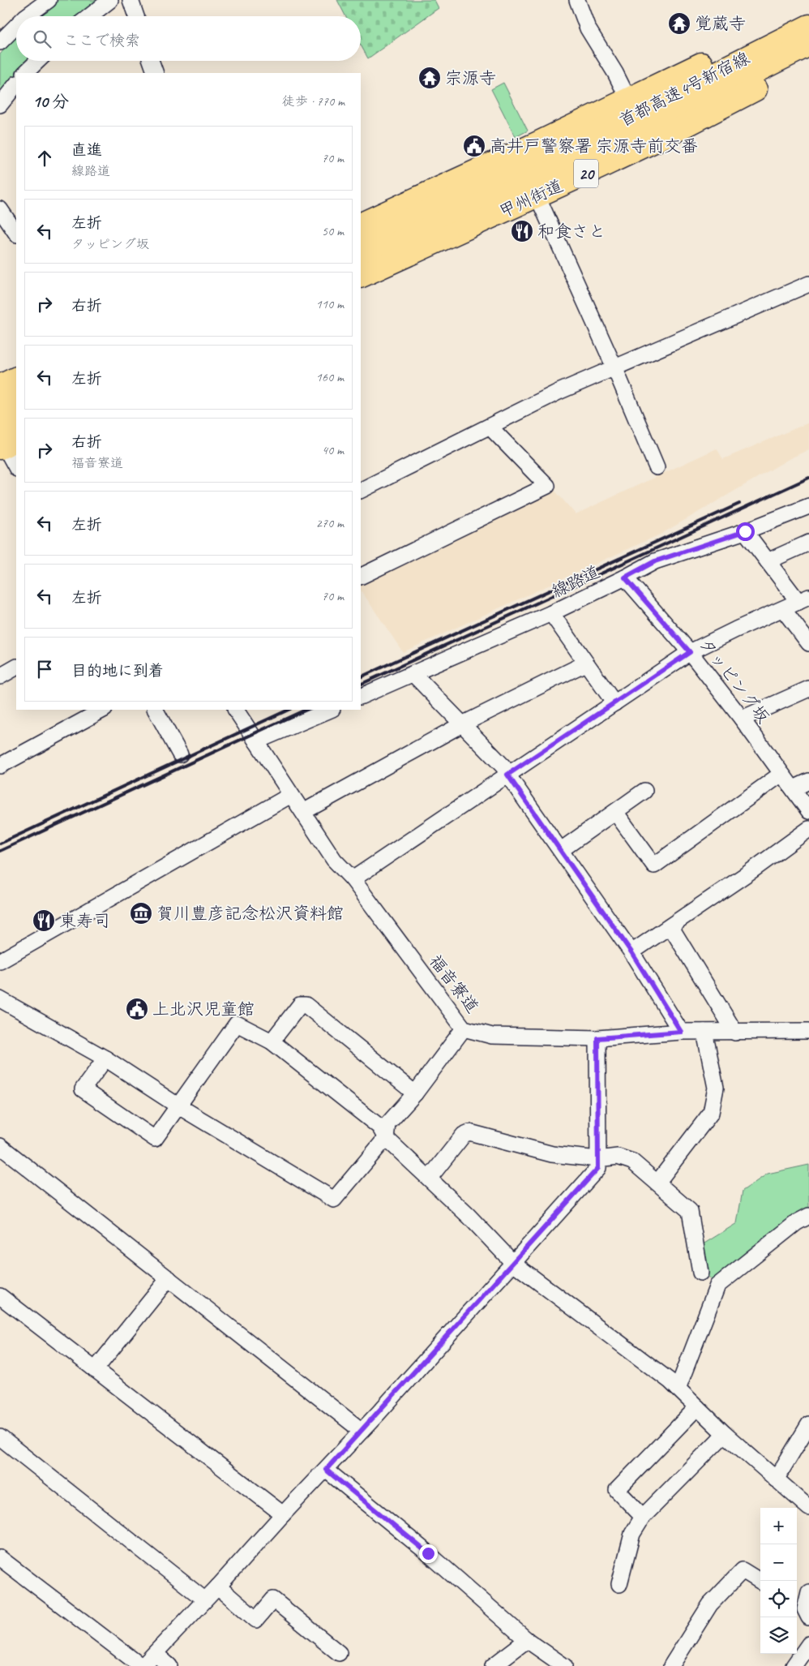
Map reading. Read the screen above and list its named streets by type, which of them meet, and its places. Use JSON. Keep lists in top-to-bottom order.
{
  "streets": {
    "highway": ["首都高速4号新宿線", "20", "甲州街道"],
    "street": ["線路道", "タッピング坂", "福音寮道"]
  },
  "crossings": [
    ["線路道", "タッピング坂"]
  ],
  "places": {
    "temple": ["覚蔵寺", "宗源寺"],
    "public building": ["高井戸警察署 宗源寺前交番", "上北沢児童館"],
    "restaurant": ["和食さと", "東寿司"],
    "museum": ["賀川豊彦記念松沢資料館"]
  },
  "page": {
    "search": "ここで検索",
    "heading": ["10 分", "徒歩 · 770 m"],
    "list": [
      ["直進", "線路道", "70 m"],
      ["左折", "タッピング坂", "50 m"],
      ["右折", "110 m"],
      ["左折", "160 m"],
      ["右折", "福音寮道", "40 m"],
      ["左折", "270 m"],
      ["左折", "70 m"],
      "目的地に到着"
    ],
    "map_buttons": ["+", "−"]
  }
}
